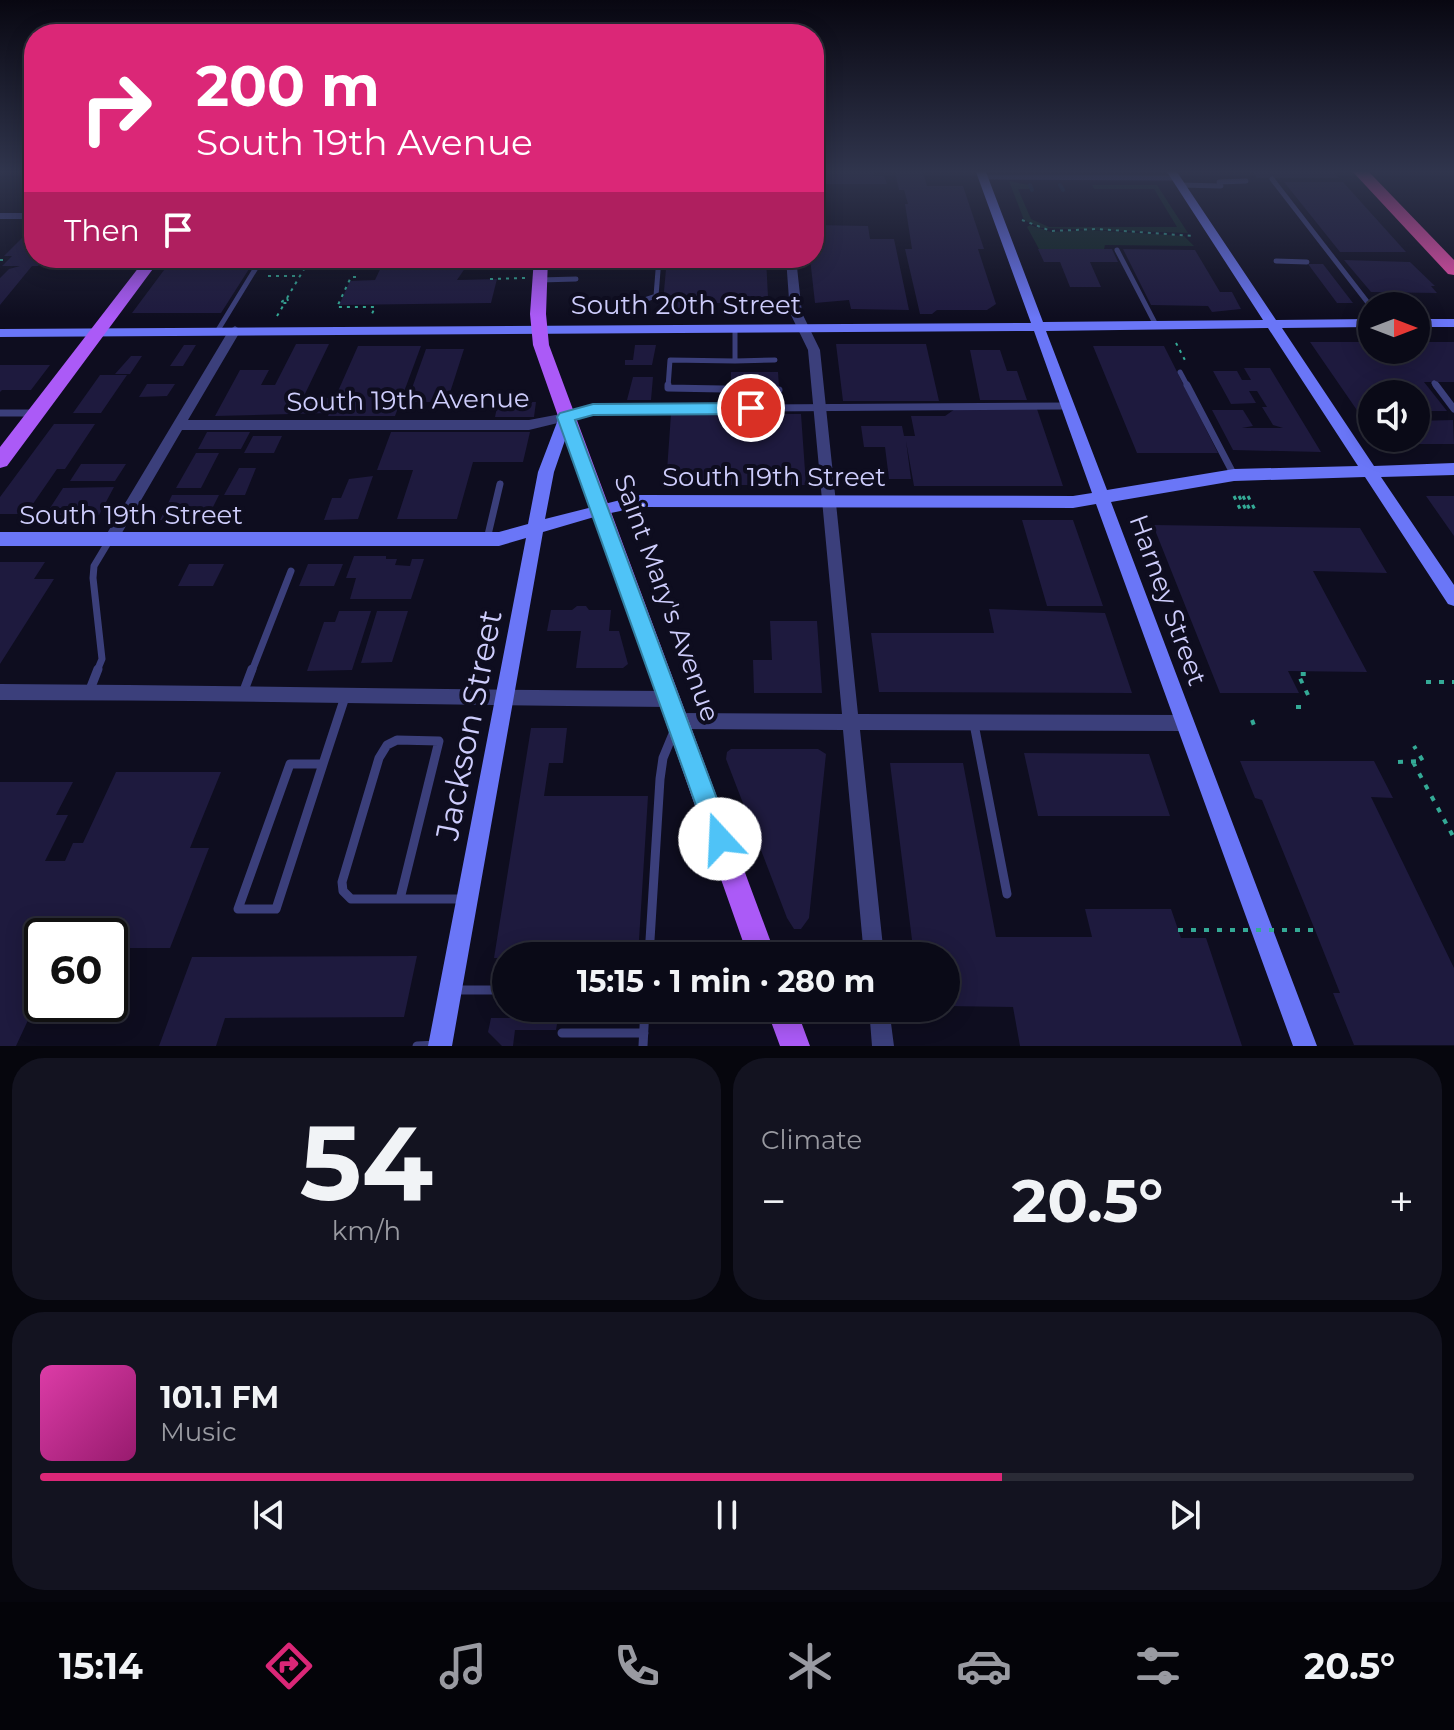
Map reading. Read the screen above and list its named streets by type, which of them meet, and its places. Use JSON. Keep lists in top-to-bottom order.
{
  "streets": {
    "main road": [
      "South 20th Street",
      "South 19th Street",
      "Saint Mary's Avenue",
      "Harney Street",
      "Jackson Street"
    ],
    "street": ["South 19th Avenue"]
  },
  "crossings": [
    ["South 20th Street", "Saint Mary's Avenue"],
    ["South 20th Street", "Harney Street"],
    ["South 19th Avenue", "Saint Mary's Avenue"],
    ["South 19th Avenue", "Harney Street"],
    ["South 19th Avenue", "Jackson Street"],
    ["South 19th Street", "Saint Mary's Avenue"],
    ["South 19th Street", "Harney Street"],
    ["South 19th Street", "Jackson Street"],
    ["Saint Mary's Avenue", "Jackson Street"]
  ],
  "north": "right",
  "page": {
    "turn": ["200 m", "South 19th Avenue"],
    "then": "Then",
    "limit": "60",
    "trip": "15:15 · 1 min · 280 m",
    "tile": [
      ["54", "km/h"],
      "Climate"
    ],
    "heat": ["−", "20.5°", "+"],
    "song": ["101.1 FM", "Music"],
    "tabs": ["15:14", "20.5°"]
  }
}
